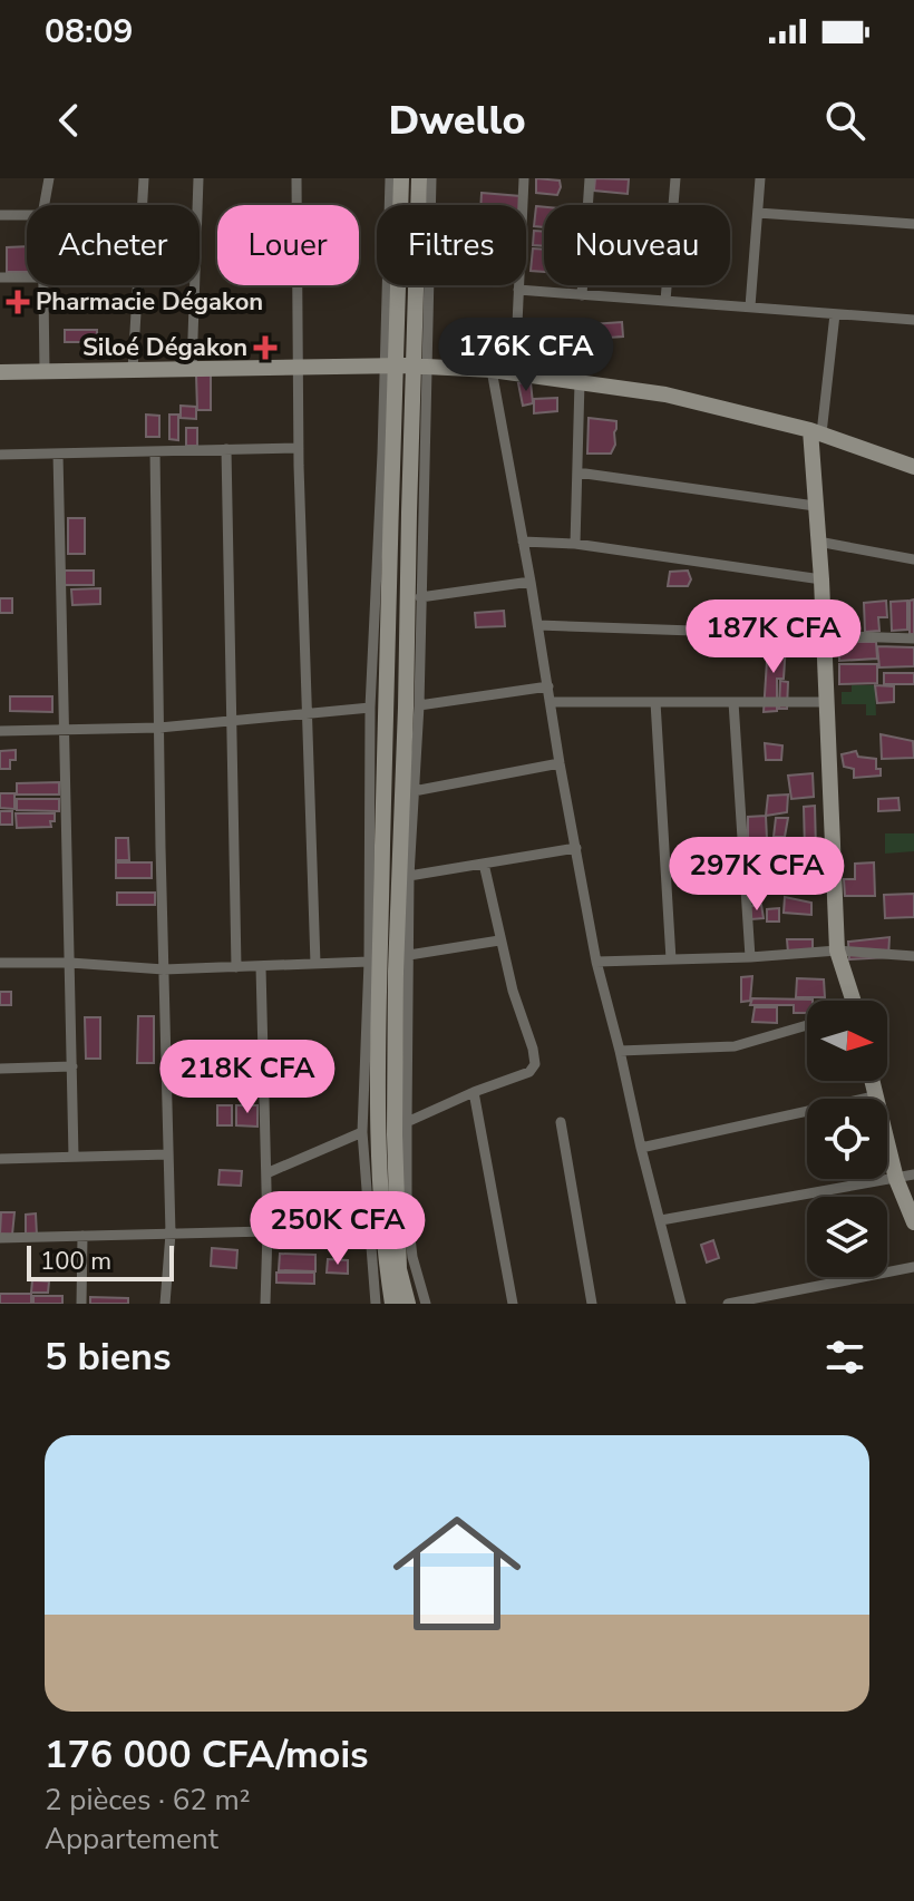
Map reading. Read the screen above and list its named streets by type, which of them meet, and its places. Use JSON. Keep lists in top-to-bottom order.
{
  "places": {
    "health": ["Pharmacie Dégakon", "Siloé Dégakon"]
  },
  "scale_bar": "100 m",
  "north": "right",
  "page": {
    "status": "08:09",
    "header": "Dwello",
    "chip": [
      "Acheter",
      "Louer",
      "Filtres",
      "Nouveau"
    ],
    "price": [
      "176K CFA",
      "187K CFA",
      "297K CFA",
      "218K CFA",
      "250K CFA"
    ],
    "scale": "100 m",
    "heading": "5 biens",
    "list": [
      {
        "name": "176 000 CFA/mois",
        "note": "2 pièces · 62 m² · Appartement"
      }
    ]
  }
}
